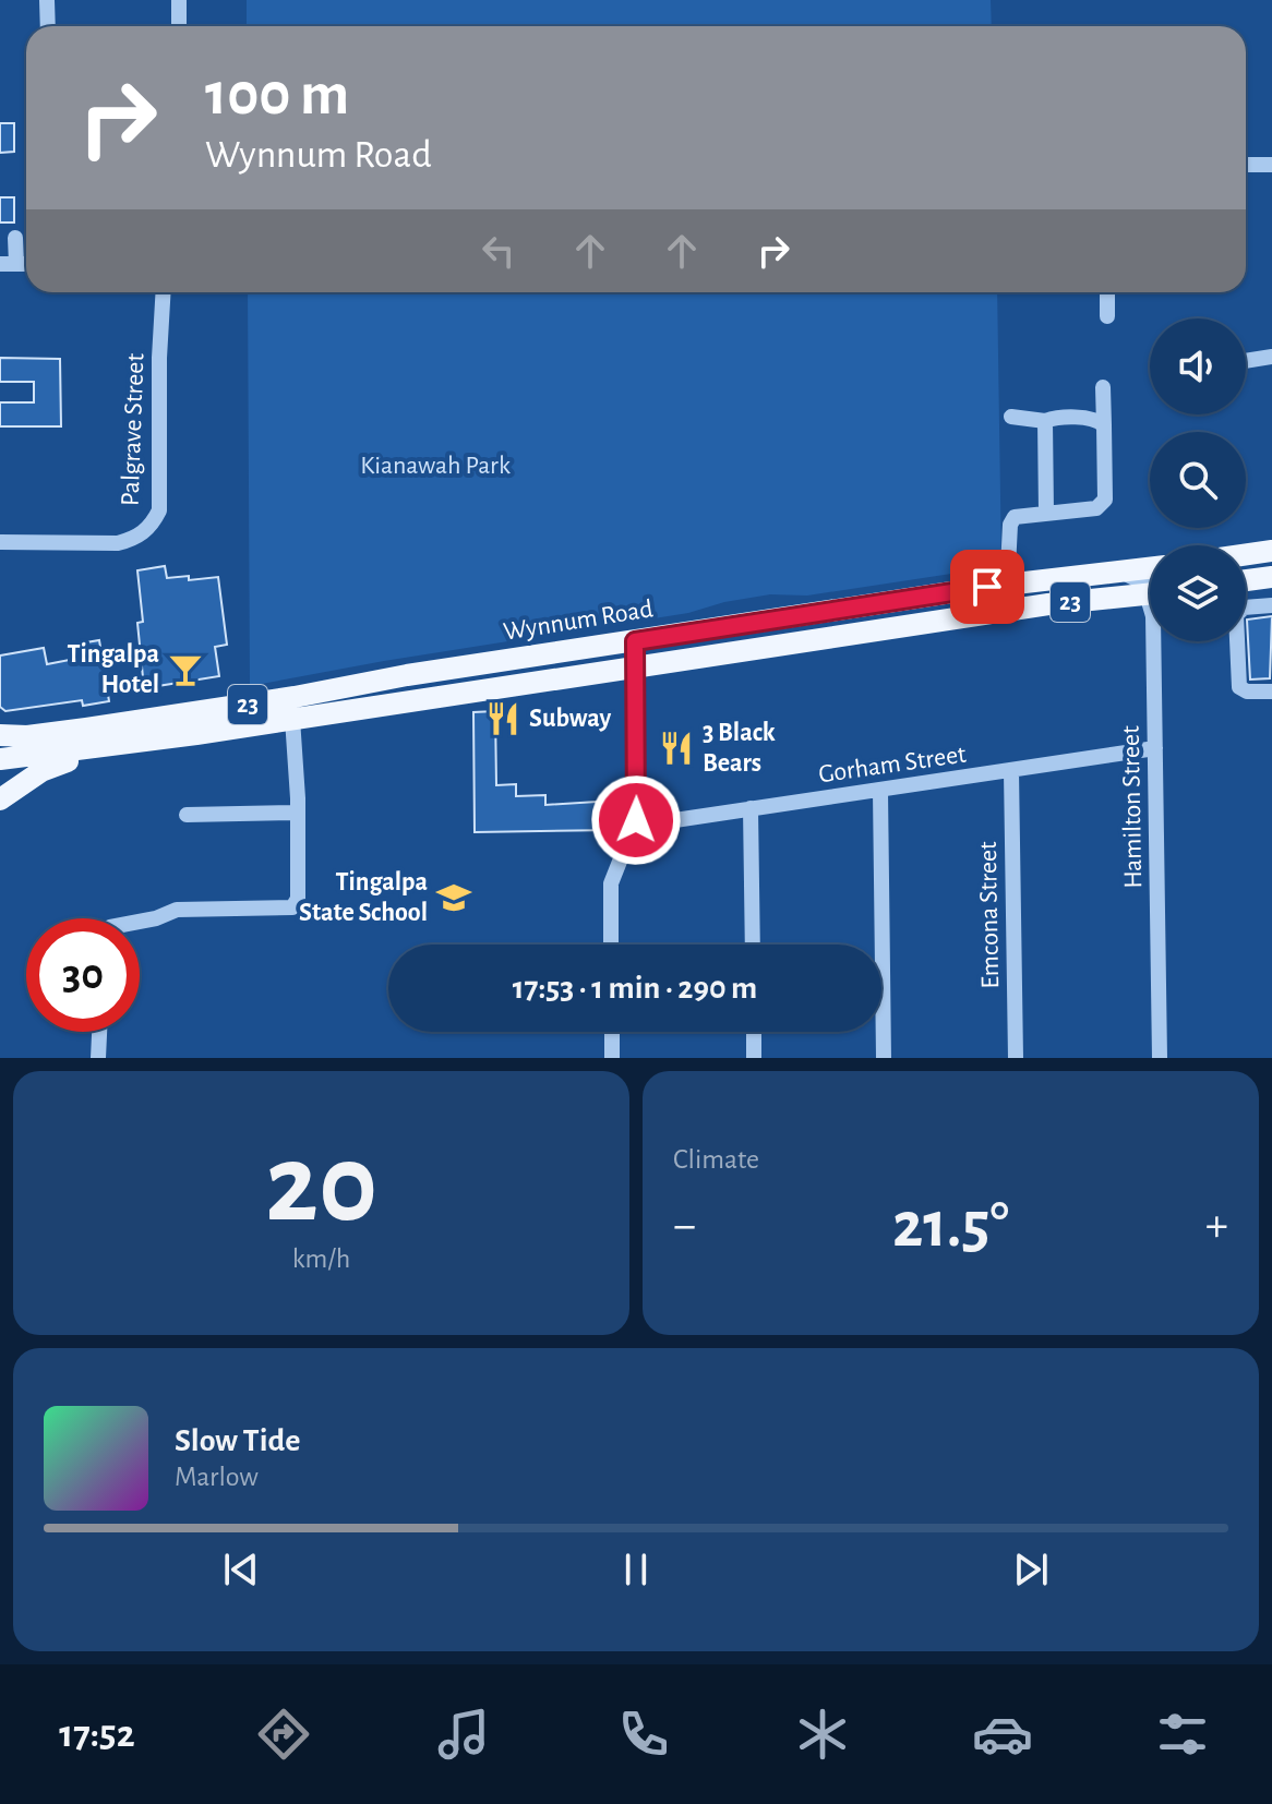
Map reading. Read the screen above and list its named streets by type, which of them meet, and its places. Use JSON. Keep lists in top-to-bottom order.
{
  "streets": {
    "main road": ["23", "Wynnum Road"],
    "street": [
      "Palgrave Street",
      "Gorham Street",
      "Hamilton Street",
      "Emcona Street"
    ]
  },
  "crossings": [
    ["23", "Wynnum Road"],
    ["Gorham Street", "Hamilton Street"],
    ["Gorham Street", "Emcona Street"]
  ],
  "parks": ["Kianawah Park"],
  "places": {
    "bar": ["Tingalpa Hotel"],
    "restaurant": ["Subway", "3 Black Bears"],
    "school or university": ["Tingalpa State School"]
  },
  "page": {
    "turn": ["100 m", "Wynnum Road"],
    "limit": "30",
    "trip": "17:53 · 1 min · 290 m",
    "tile": [
      ["20", "km/h"],
      "Climate"
    ],
    "heat": ["−", "21.5°", "+"],
    "song": ["Slow Tide", "Marlow"],
    "tabs": "17:52"
  }
}
